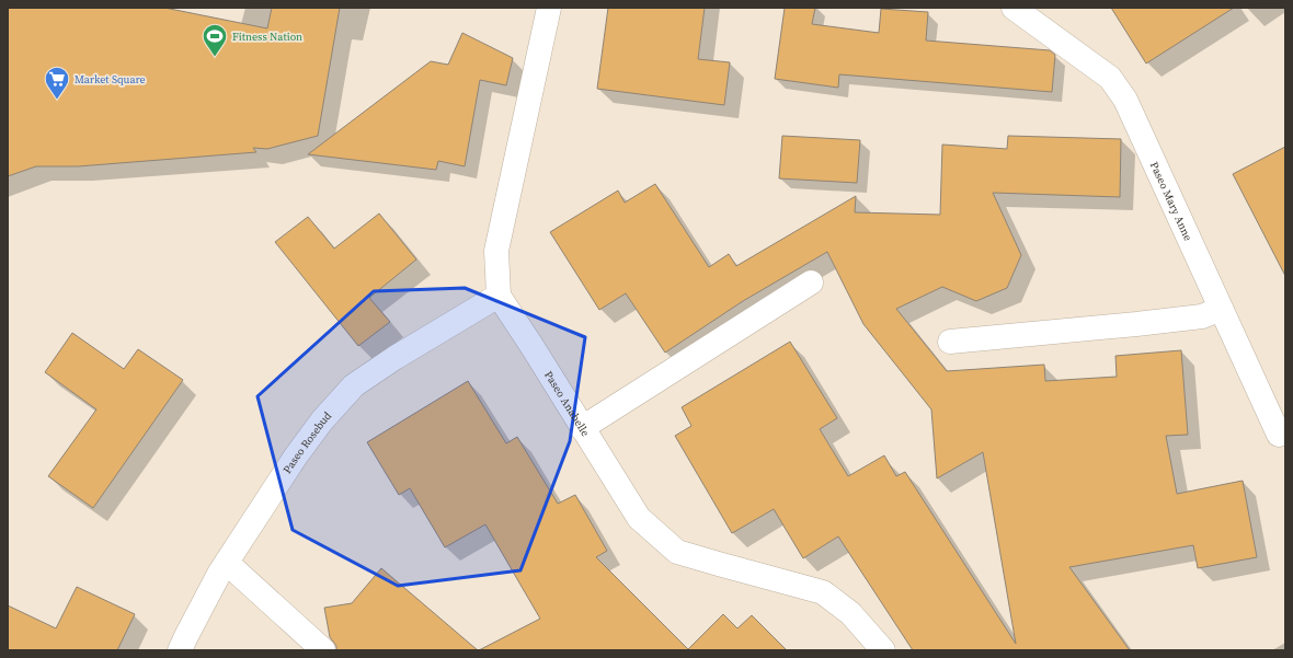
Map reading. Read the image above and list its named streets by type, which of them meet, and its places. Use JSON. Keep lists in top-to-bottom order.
{
  "streets": {
    "street": ["Paseo Mary Anne", "Paseo Anabelle", "Paseo Rosebud"]
  },
  "crossings": [
    ["Paseo Anabelle", "Paseo Rosebud"]
  ],
  "places": {
    "sports": ["Fitness Nation"],
    "supermarket": ["Market Square"]
  }
}
